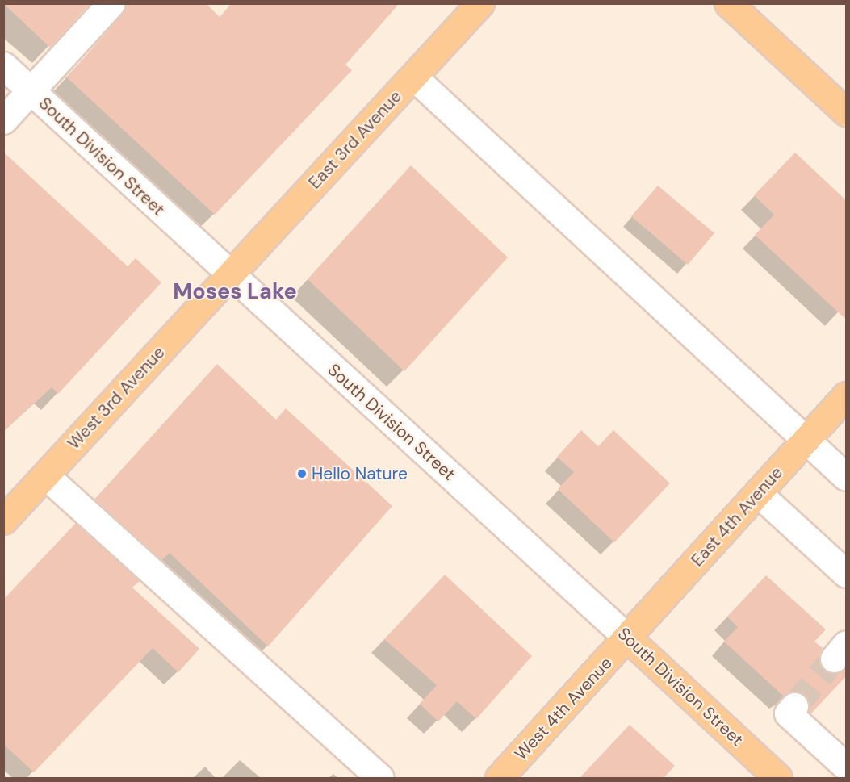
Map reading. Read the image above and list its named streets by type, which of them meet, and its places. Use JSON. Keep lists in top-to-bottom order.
{
  "streets": {
    "main road": [
      "East 3rd Avenue",
      "South Division Street",
      "West 3rd Avenue",
      "East 4th Avenue",
      "West 4th Avenue"
    ]
  },
  "crossings": [
    ["East 3rd Avenue", "South Division Street"],
    ["East 3rd Avenue", "West 3rd Avenue"],
    ["South Division Street", "West 3rd Avenue"],
    ["South Division Street", "East 4th Avenue"],
    ["South Division Street", "West 4th Avenue"],
    ["East 4th Avenue", "West 4th Avenue"]
  ],
  "districts": ["Moses Lake"],
  "places": ["Hello Nature"]
}
